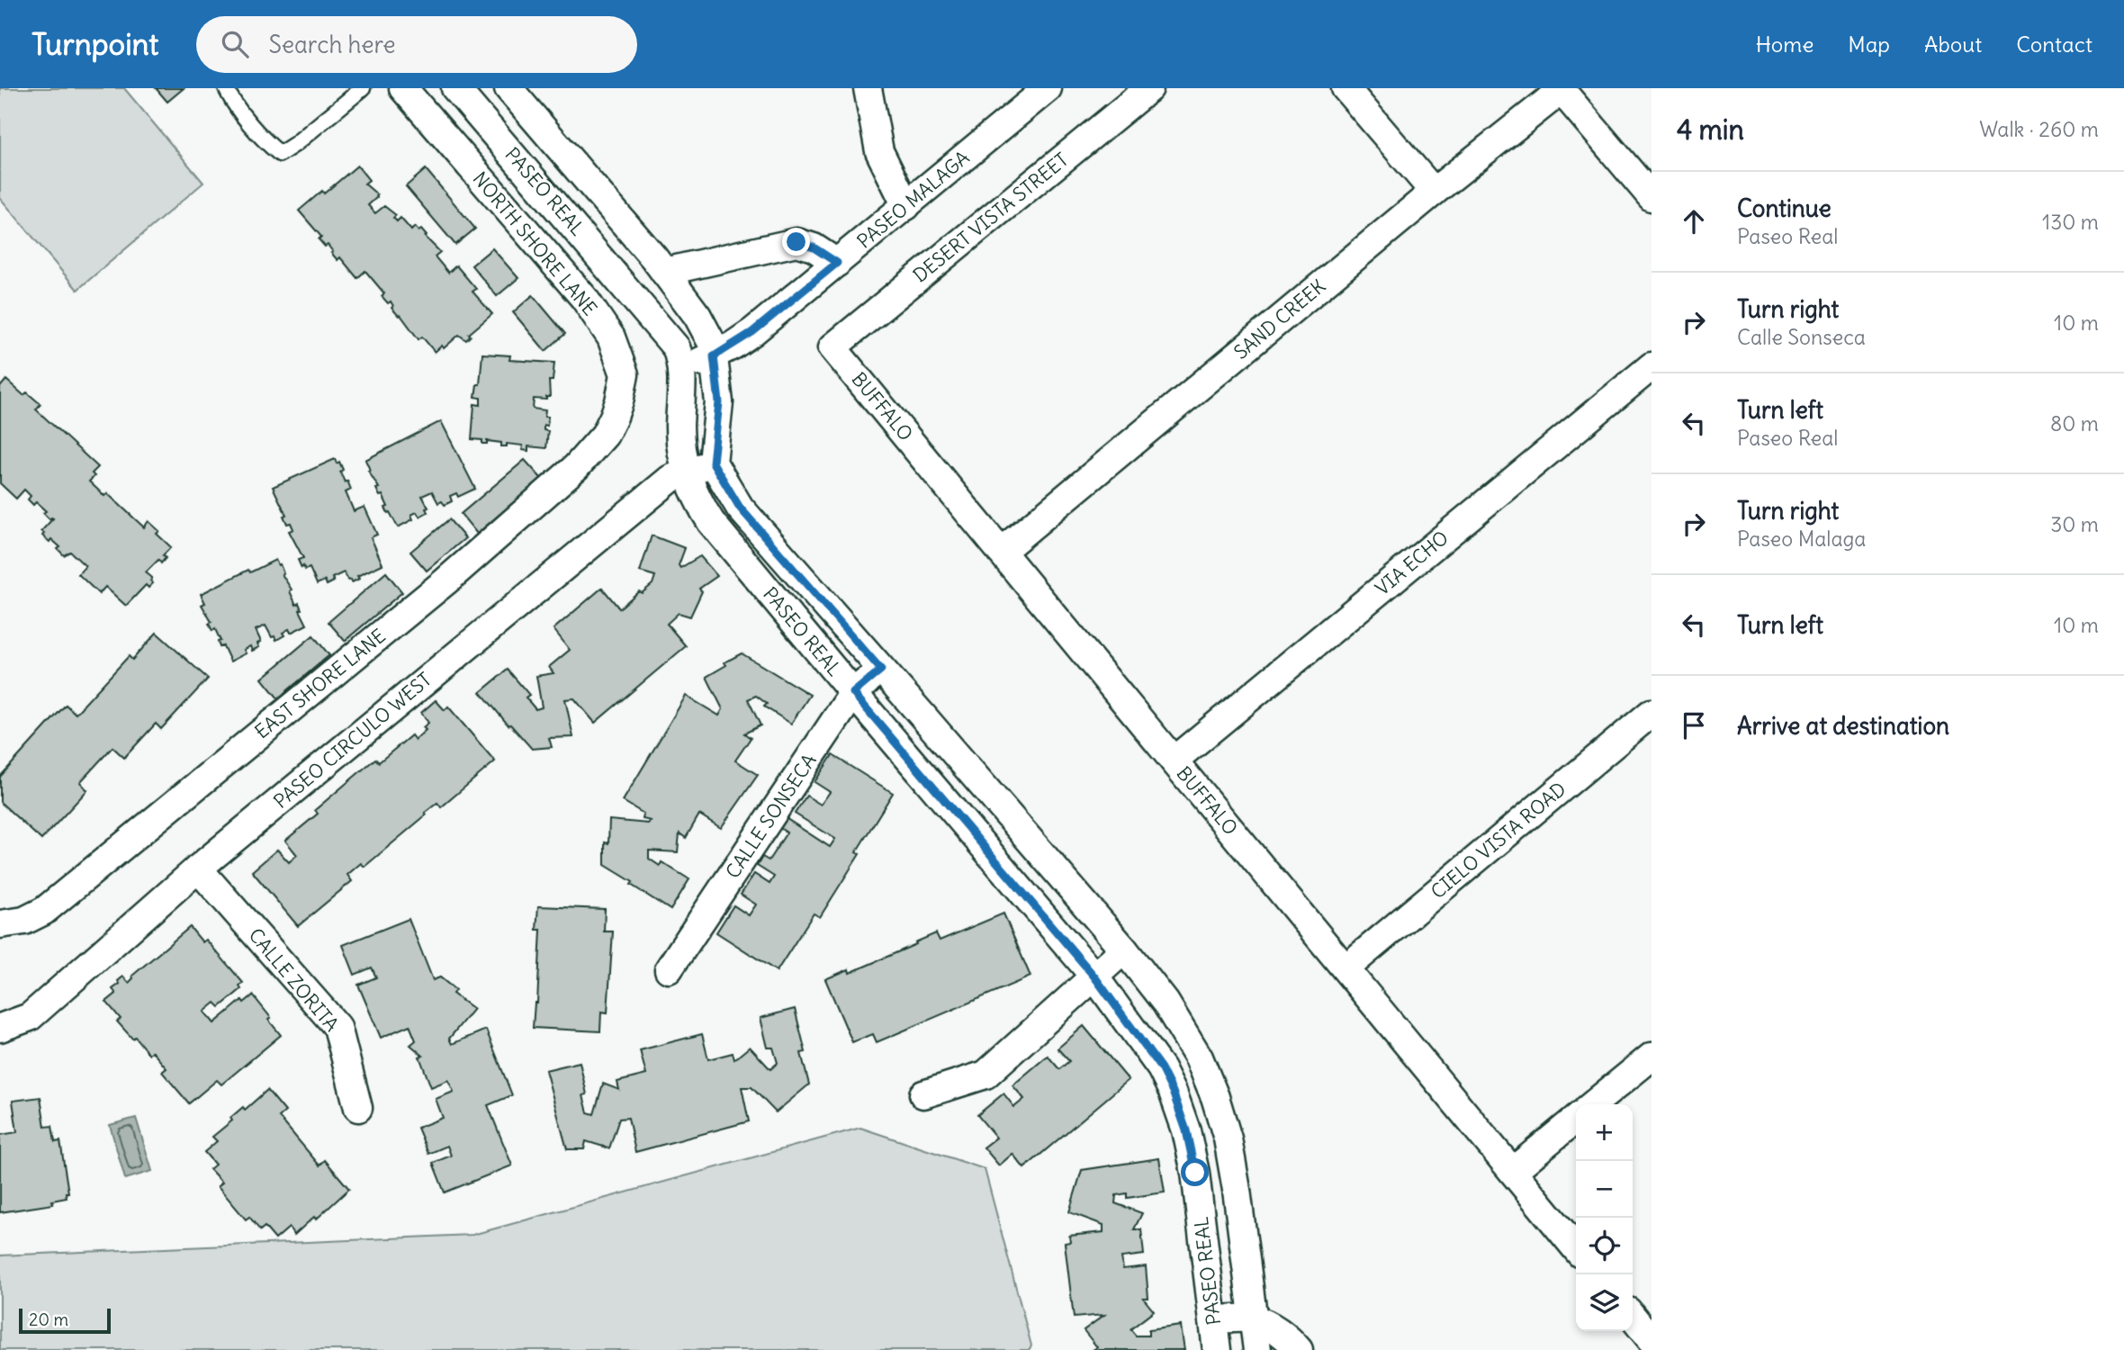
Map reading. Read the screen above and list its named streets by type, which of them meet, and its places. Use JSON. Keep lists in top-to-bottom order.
{
  "streets": {
    "street": [
      "PASEO REAL",
      "PASEO MALAGA",
      "DESERT VISTA STREET",
      "NORTH SHORE LANE",
      "SAND CREEK",
      "BUFFALO",
      "VIA ECHO",
      "EAST SHORE LANE",
      "PASEO CIRCULO WEST",
      "CALLE SONSECA",
      "CIELO VISTA ROAD",
      "CALLE ZORITA"
    ]
  },
  "crossings": [
    ["PASEO REAL", "PASEO MALAGA"],
    ["PASEO REAL", "PASEO CIRCULO WEST"],
    ["PASEO REAL", "CALLE SONSECA"],
    ["DESERT VISTA STREET", "BUFFALO"],
    ["NORTH SHORE LANE", "EAST SHORE LANE"],
    ["SAND CREEK", "BUFFALO"],
    ["BUFFALO", "VIA ECHO"],
    ["BUFFALO", "CIELO VISTA ROAD"],
    ["PASEO CIRCULO WEST", "CALLE ZORITA"]
  ],
  "scale_bar": "20 m",
  "page": {
    "header": "Turnpoint",
    "search": "Search here",
    "nav": [
      "Home",
      "Map",
      "About",
      "Contact"
    ],
    "heading": ["4 min", "Walk · 260 m"],
    "list": [
      ["Continue", "Paseo Real", "130 m"],
      ["Turn right", "Calle Sonseca", "10 m"],
      ["Turn left", "Paseo Real", "80 m"],
      ["Turn right", "Paseo Malaga", "30 m"],
      ["Turn left", "10 m"],
      "Arrive at destination"
    ],
    "map_buttons": ["+", "−"],
    "scale": "20 m"
  }
}
